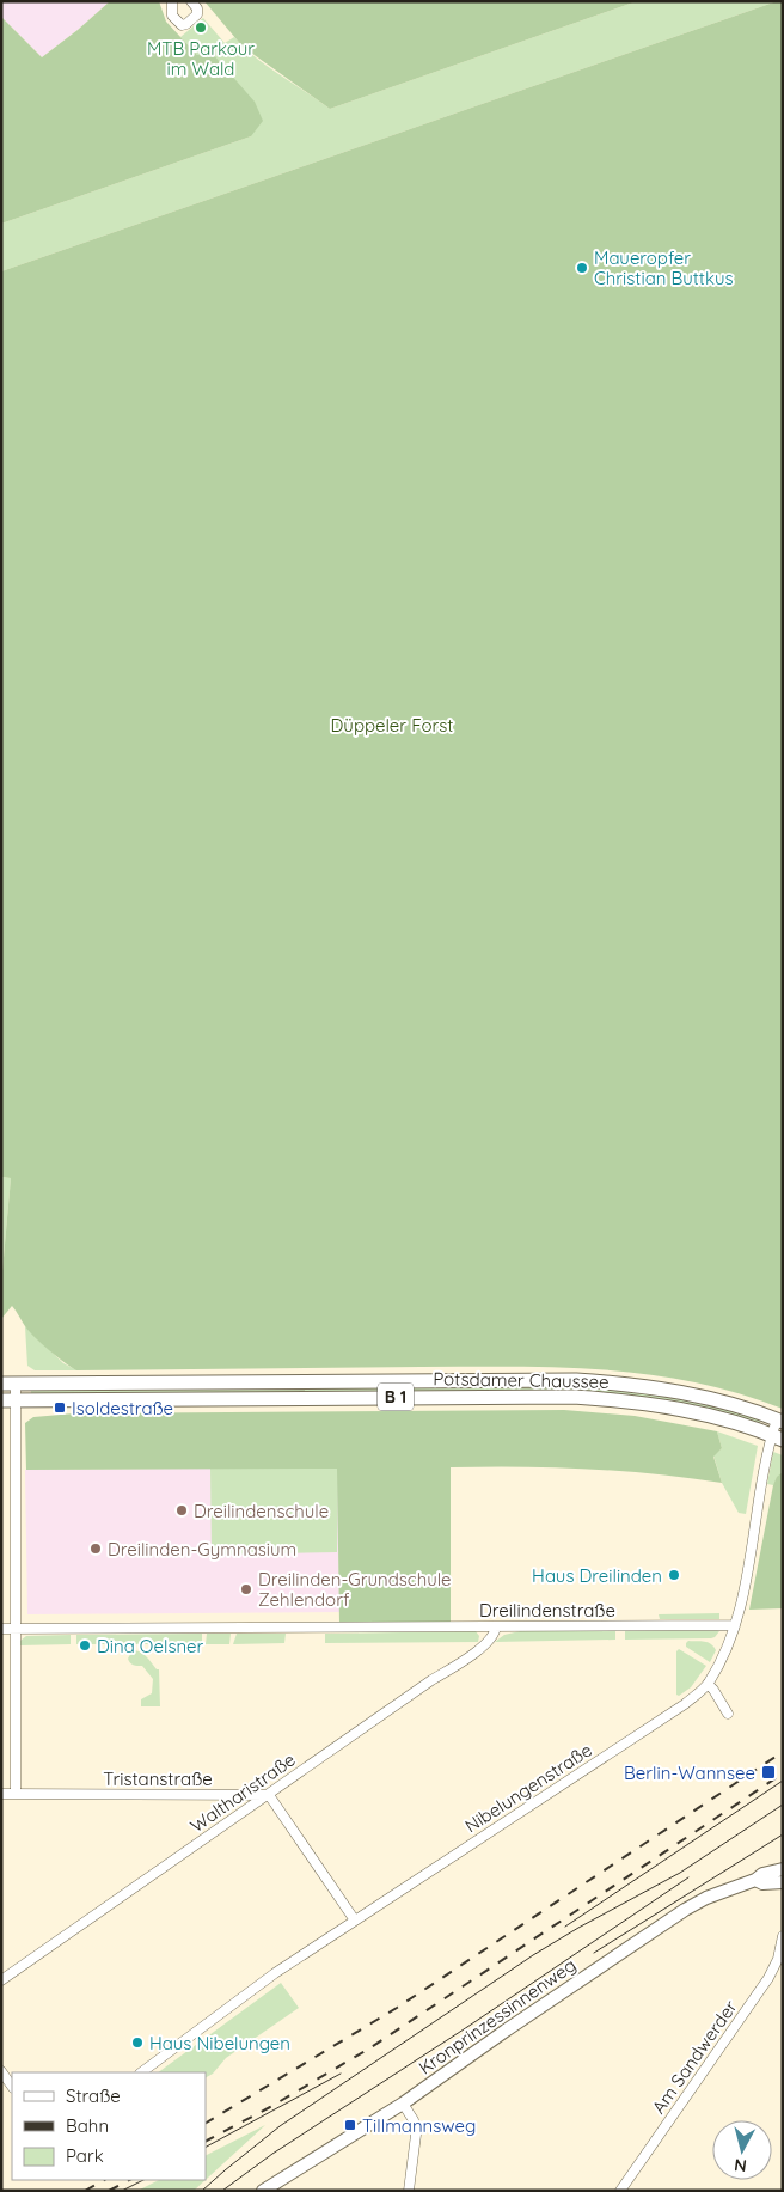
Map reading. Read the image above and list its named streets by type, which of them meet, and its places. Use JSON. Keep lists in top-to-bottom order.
{
  "streets": {
    "main road": ["Potsdamer Chaussee", "B 1", "Kronprinzessinnenweg"],
    "street": [
      "Dreilindenstraße",
      "Tristanstraße",
      "Nibelungenstraße",
      "Waltharistraße",
      "Am Sandwerder"
    ]
  },
  "crossings": [
    ["Potsdamer Chaussee", "Nibelungenstraße"],
    ["Dreilindenstraße", "Nibelungenstraße"],
    ["Dreilindenstraße", "Waltharistraße"],
    ["Tristanstraße", "Waltharistraße"]
  ],
  "parks": ["Düppeler Forst"],
  "places": {
    "other": [
      "MTB Parkour im Wald",
      "Maueropfer Christian Buttkus",
      "Dreilindenschule",
      "Dreilinden-Gymnasium",
      "Haus Dreilinden",
      "Dreilinden-Grundschule Zehlendorf",
      "Dina Oelsner",
      "Haus Nibelungen"
    ],
    "transit": ["Isoldestraße", "Berlin-Wannsee", "Tillmannsweg"]
  },
  "legend": ["Straße", "Bahn", "Park"],
  "north": "bottom"
}
